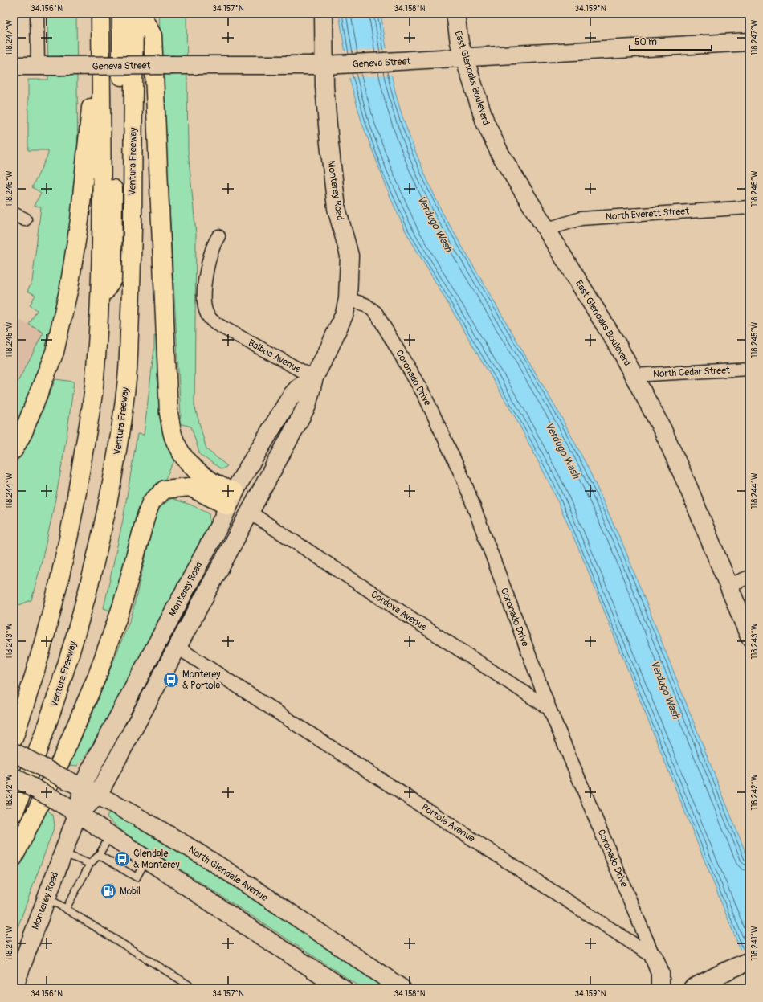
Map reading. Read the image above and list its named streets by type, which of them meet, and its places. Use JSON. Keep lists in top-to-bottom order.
{
  "streets": {
    "highway": ["Ventura Freeway"],
    "main road": [
      "Geneva Street",
      "East Glenoaks Boulevard",
      "Monterey Road",
      "North Glendale Avenue"
    ],
    "street": [
      "North Everett Street",
      "Balboa Avenue",
      "North Cedar Street",
      "Coronado Drive",
      "Cordova Avenue",
      "Portola Avenue"
    ]
  },
  "crossings": [
    ["Geneva Street", "East Glenoaks Boulevard"],
    ["Geneva Street", "Monterey Road"],
    ["East Glenoaks Boulevard", "North Everett Street"],
    ["East Glenoaks Boulevard", "North Cedar Street"],
    ["Monterey Road", "Balboa Avenue"],
    ["Monterey Road", "Coronado Drive"],
    ["Monterey Road", "Cordova Avenue"],
    ["Monterey Road", "Portola Avenue"],
    ["Monterey Road", "North Glendale Avenue"],
    ["Coronado Drive", "Cordova Avenue"],
    ["Coronado Drive", "Portola Avenue"]
  ],
  "water": ["Verdugo Wash"],
  "places": {
    "bus stop": ["Monterey & Portola", "Glendale & Monterey"],
    "fuel station": ["Mobil"]
  },
  "scale_bar": "50 m",
  "coordinates": [
    "34.156°N",
    "34.157°N",
    "34.158°N",
    "34.159°N",
    "118.247°W",
    "118.246°W",
    "118.245°W",
    "118.244°W",
    "118.243°W",
    "118.242°W",
    "118.241°W"
  ]
}
